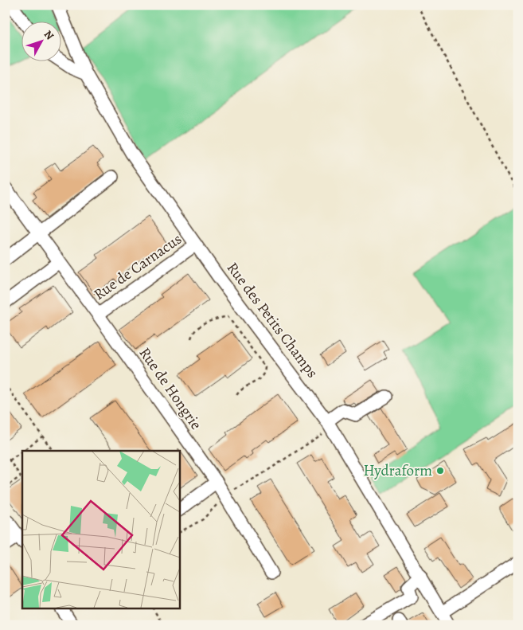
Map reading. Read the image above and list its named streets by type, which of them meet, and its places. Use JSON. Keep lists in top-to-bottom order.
{
  "streets": {
    "street": ["Rue de Carnacus", "Rue des Petits Champs", "Rue de Hongrie"]
  },
  "crossings": [
    ["Rue de Carnacus", "Rue des Petits Champs"],
    ["Rue de Carnacus", "Rue de Hongrie"]
  ],
  "places": ["Hydraform"],
  "north": "top right"
}
